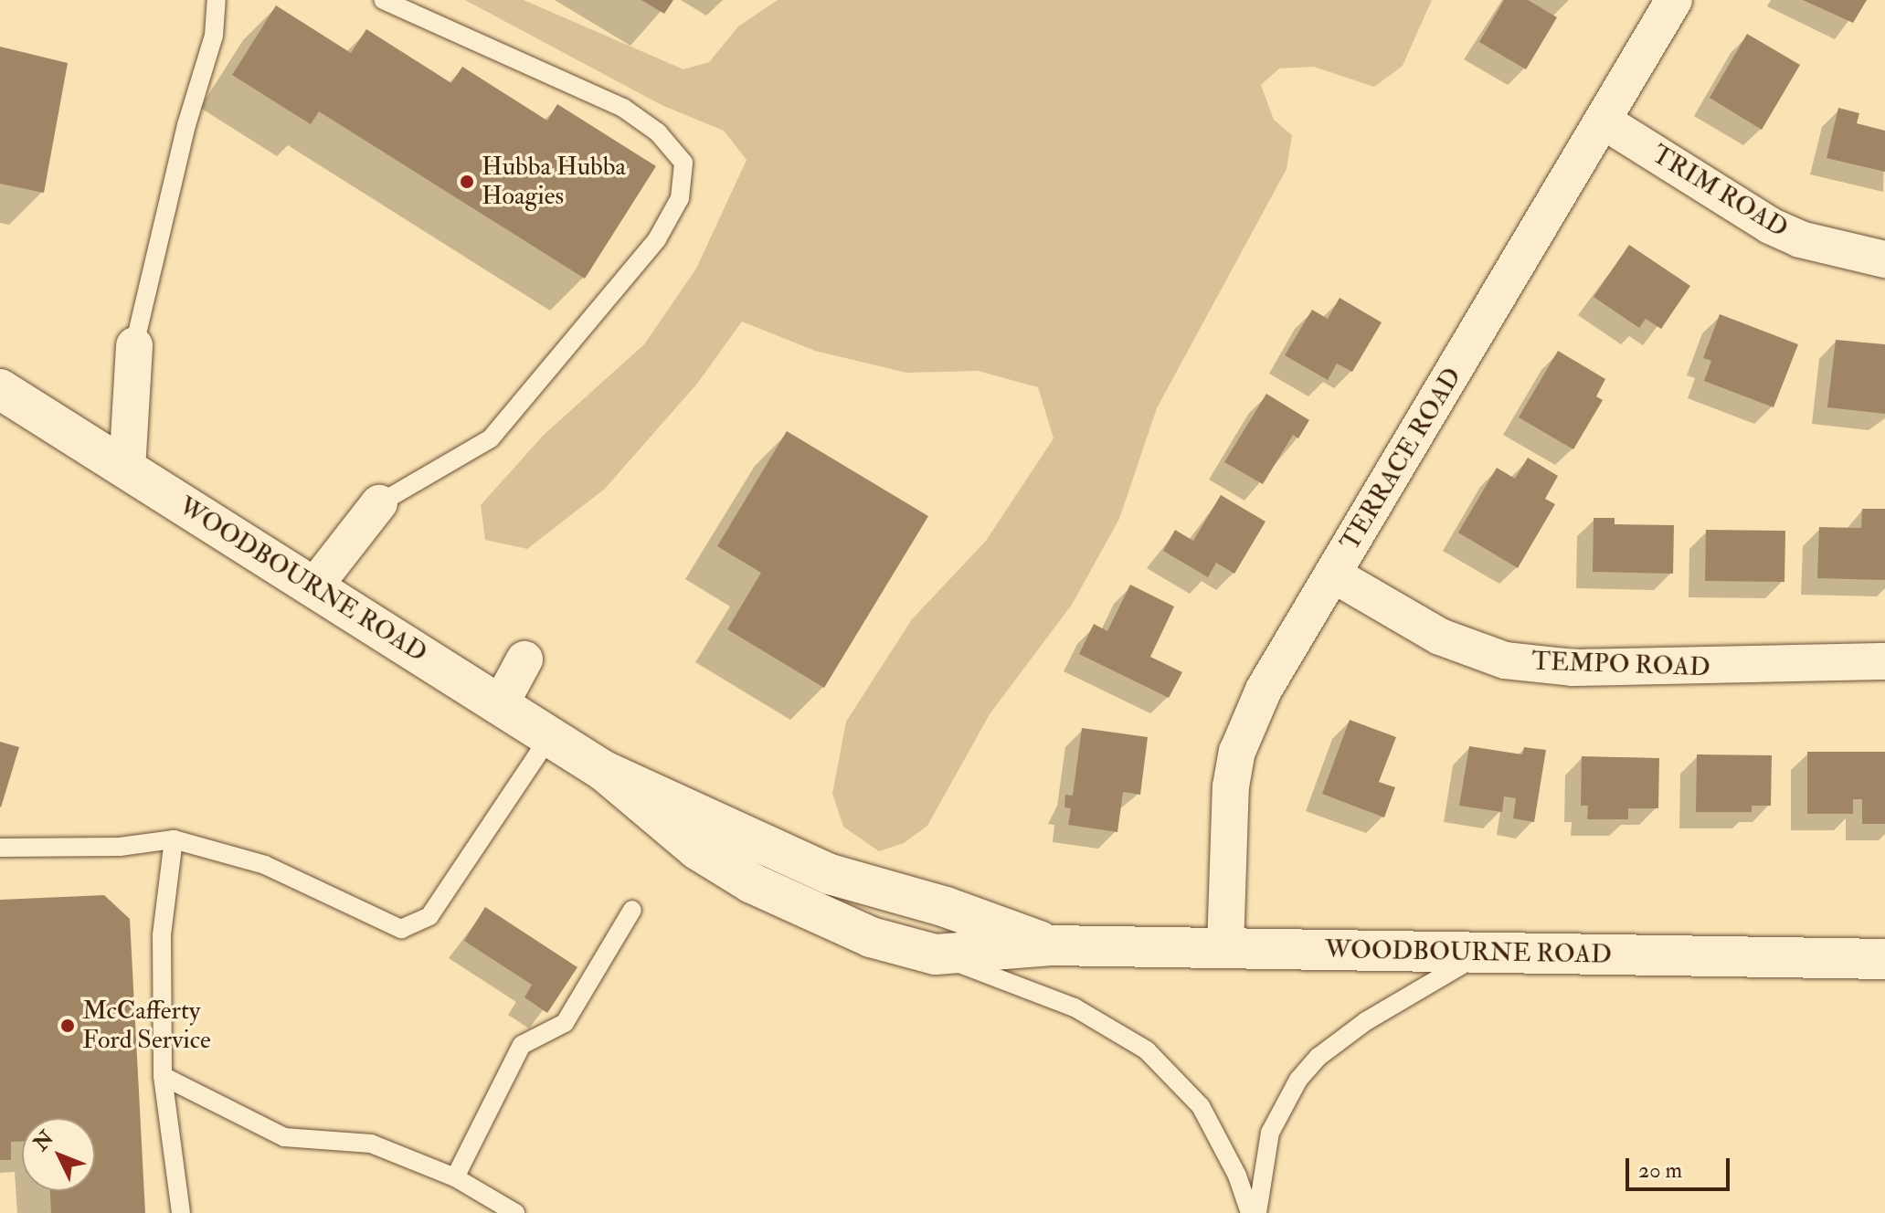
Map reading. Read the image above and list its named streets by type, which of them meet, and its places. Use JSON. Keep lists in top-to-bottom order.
{
  "streets": {
    "main road": ["WOODBOURNE ROAD"],
    "street": ["TRIM ROAD", "TERRACE ROAD", "TEMPO ROAD"]
  },
  "crossings": [
    ["TRIM ROAD", "TERRACE ROAD"],
    ["TERRACE ROAD", "WOODBOURNE ROAD"],
    ["TERRACE ROAD", "TEMPO ROAD"]
  ],
  "places": ["Hubba Hubba Hoagies", "McCafferty Ford Service"],
  "scale_bar": "20 m",
  "north": "top left"
}
